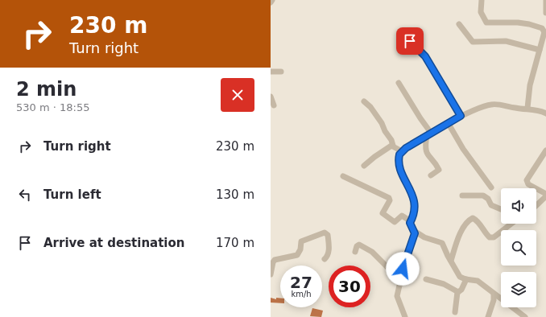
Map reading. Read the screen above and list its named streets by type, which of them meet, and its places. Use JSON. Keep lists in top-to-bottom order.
{
  "page": {
    "turn": ["230 m", "Turn right"],
    "heading": ["2 min", "530 m · 18:55"],
    "list": [
      {
        "name": "Turn right",
        "value": "230 m"
      },
      {
        "name": "Turn left",
        "value": "130 m"
      },
      {
        "name": "Arrive at destination",
        "value": "170 m"
      }
    ],
    "speed": "27 km/h",
    "limit": "30"
  }
}
